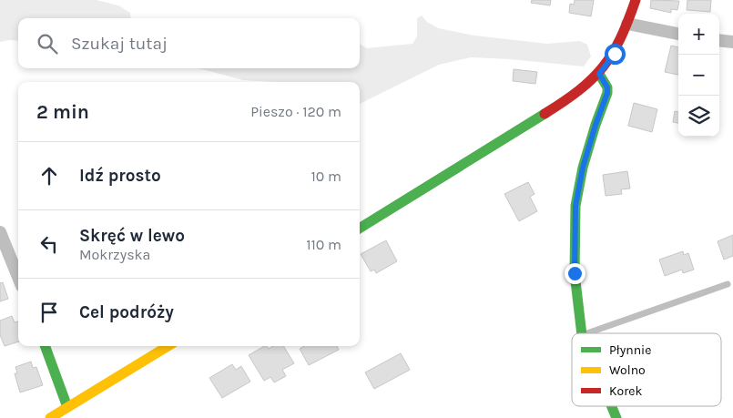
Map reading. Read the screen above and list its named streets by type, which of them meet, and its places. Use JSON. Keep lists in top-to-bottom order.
{
  "legend": ["Płynnie", "Wolno", "Korek"],
  "page": {
    "map_buttons": ["+", "−"],
    "search": "Szukaj tutaj",
    "heading": ["2 min", "Pieszo · 120 m"],
    "list": [
      ["Idź prosto", "10 m"],
      ["Skręć w lewo", "Mokrzyska", "110 m"],
      "Cel podróży"
    ]
  }
}
